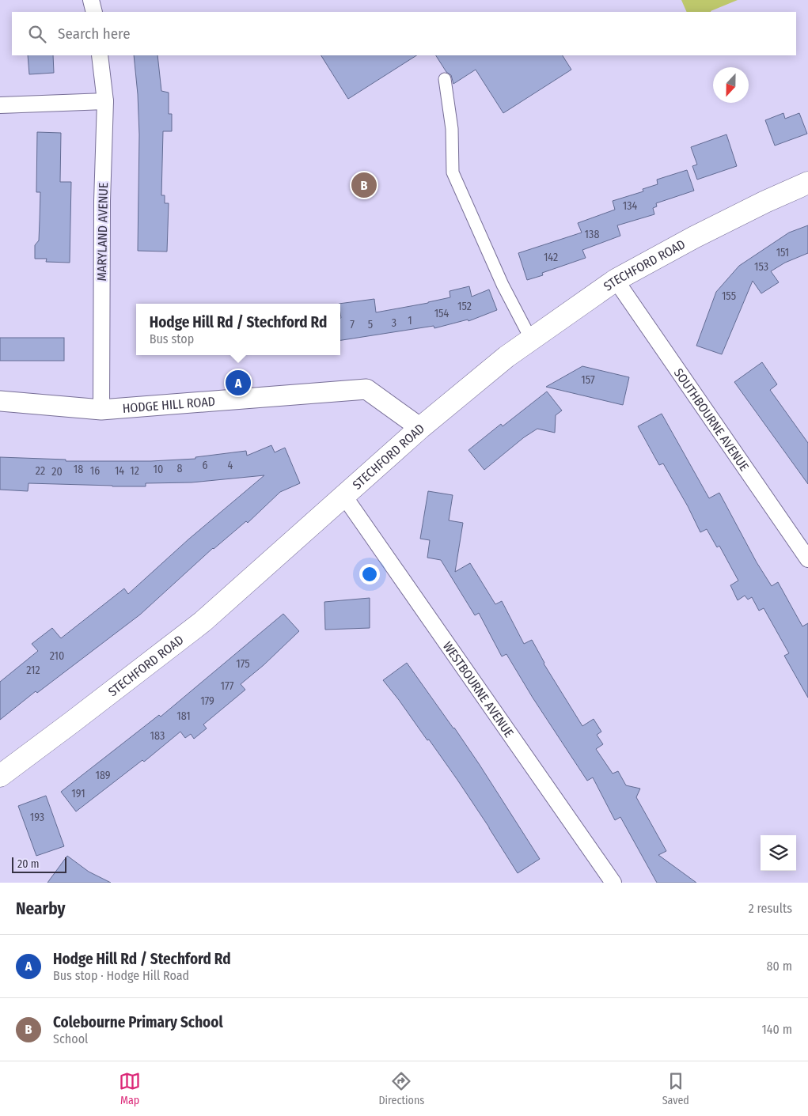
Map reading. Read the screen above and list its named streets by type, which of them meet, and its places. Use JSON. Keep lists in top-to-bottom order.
{
  "streets": {
    "main road": ["STECHFORD ROAD"],
    "street": [
      "MARYLAND AVENUE",
      "HODGE HILL ROAD",
      "SOUTHBOURNE AVENUE",
      "WESTBOURNE AVENUE"
    ]
  },
  "crossings": [
    ["MARYLAND AVENUE", "HODGE HILL ROAD"],
    ["STECHFORD ROAD", "HODGE HILL ROAD"],
    ["STECHFORD ROAD", "SOUTHBOURNE AVENUE"],
    ["STECHFORD ROAD", "WESTBOURNE AVENUE"]
  ],
  "house_numbers": [
    "134",
    "138",
    "151",
    "142",
    "153",
    "155",
    "152",
    "154",
    "1",
    "3",
    "7",
    "5",
    "157",
    "6",
    "4",
    "8",
    "18",
    "10",
    "22",
    "16",
    "14",
    "12",
    "20",
    "210",
    "175",
    "212",
    "177",
    "179",
    "181",
    "183",
    "189",
    "191",
    "193"
  ],
  "scale_bar": "20 m",
  "north": "bottom",
  "page": {
    "search": "Search here",
    "pins": ["B", "A"],
    "popup": ["Hodge Hill Rd / Stechford Rd", "Bus stop"],
    "scale": "20 m",
    "heading": ["Nearby", "2 results"],
    "list": [
      {
        "mark": "A",
        "name": "Hodge Hill Rd / Stechford Rd",
        "note": "Bus stop · Hodge Hill Road",
        "value": "80 m"
      },
      {
        "mark": "B",
        "name": "Colebourne Primary School",
        "note": "School",
        "value": "140 m"
      }
    ],
    "nav": ["Map", "Directions", "Saved"]
  }
}
